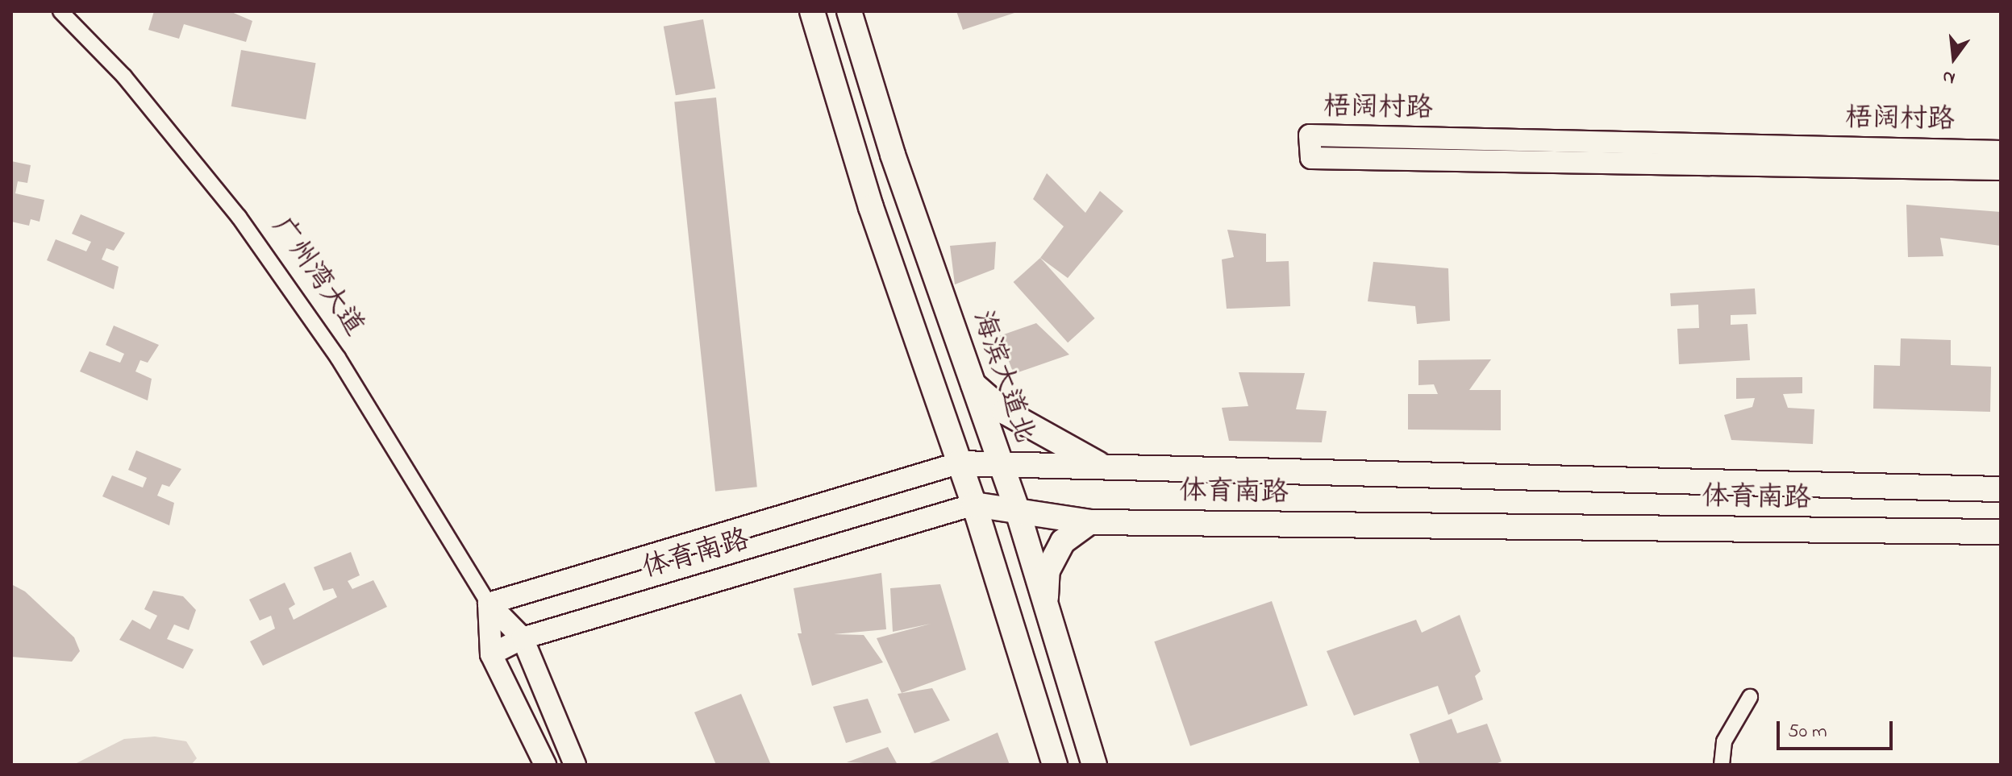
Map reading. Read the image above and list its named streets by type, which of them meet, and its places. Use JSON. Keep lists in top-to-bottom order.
{
  "streets": {
    "main road": ["海滨大道北", "体育南路"],
    "street": ["梧阔村路", "广州湾大道"]
  },
  "crossings": [
    ["广州湾大道", "体育南路"],
    ["海滨大道北", "体育南路"]
  ],
  "scale_bar": "50 m",
  "north": "bottom"
}
